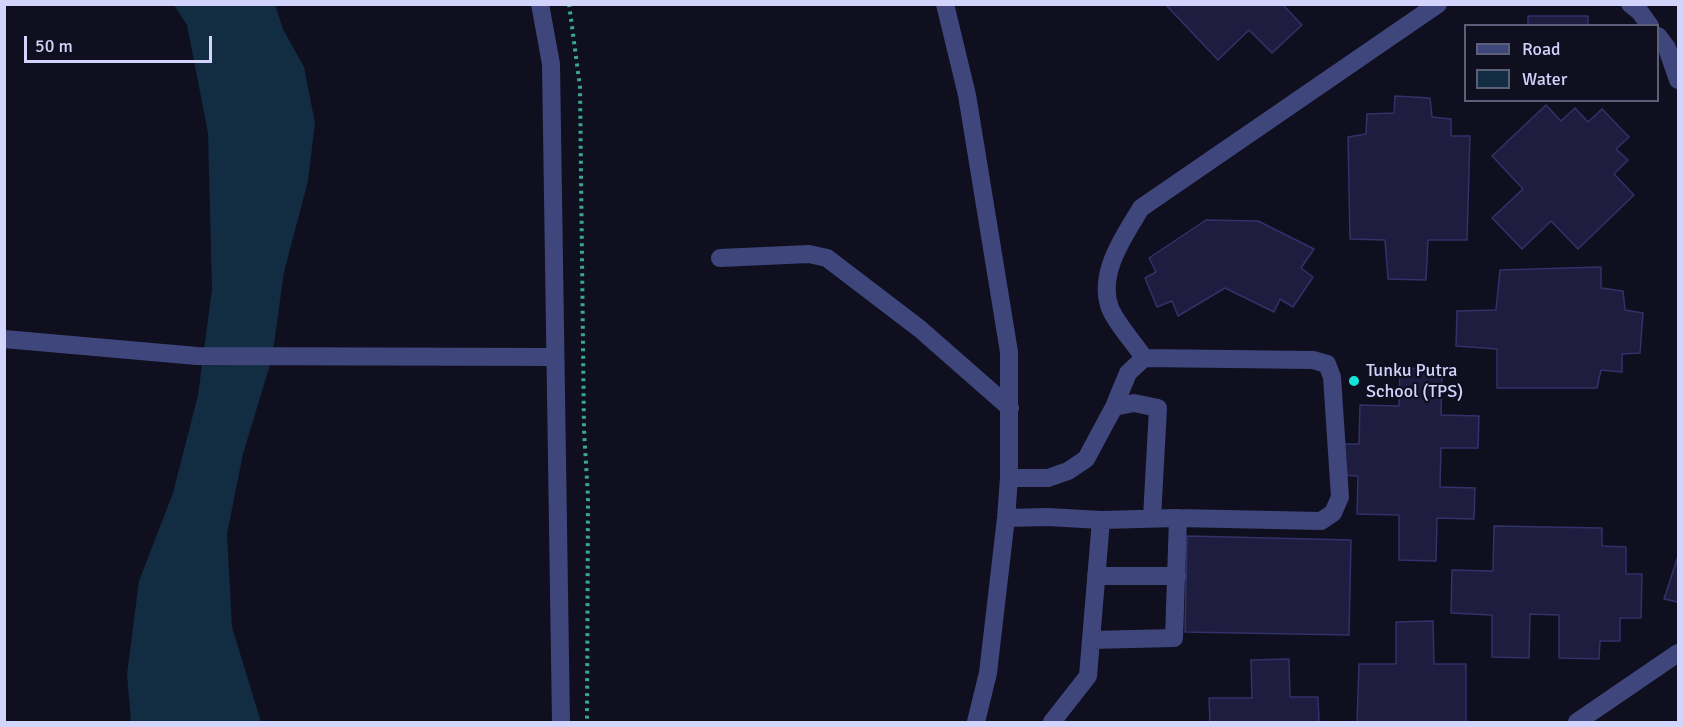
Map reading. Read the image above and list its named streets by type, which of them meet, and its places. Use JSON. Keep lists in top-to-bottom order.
{
  "places": ["Tunku Putra School (TPS)"],
  "legend": ["Road", "Water"],
  "scale_bar": "50 m"
}
